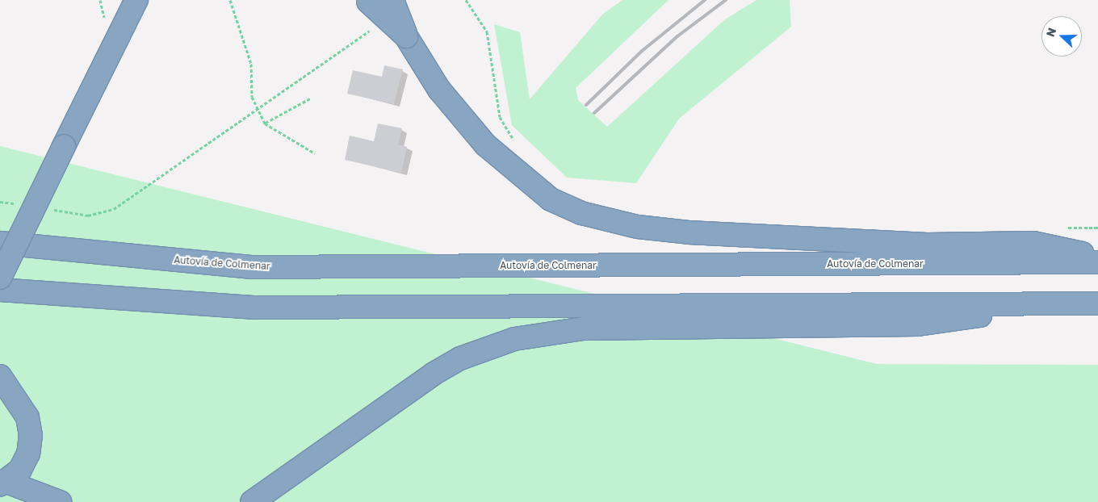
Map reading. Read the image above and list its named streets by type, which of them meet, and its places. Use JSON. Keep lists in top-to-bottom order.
{
  "streets": {
    "highway": ["Autovía de Colmenar"]
  },
  "north": "left"
}
